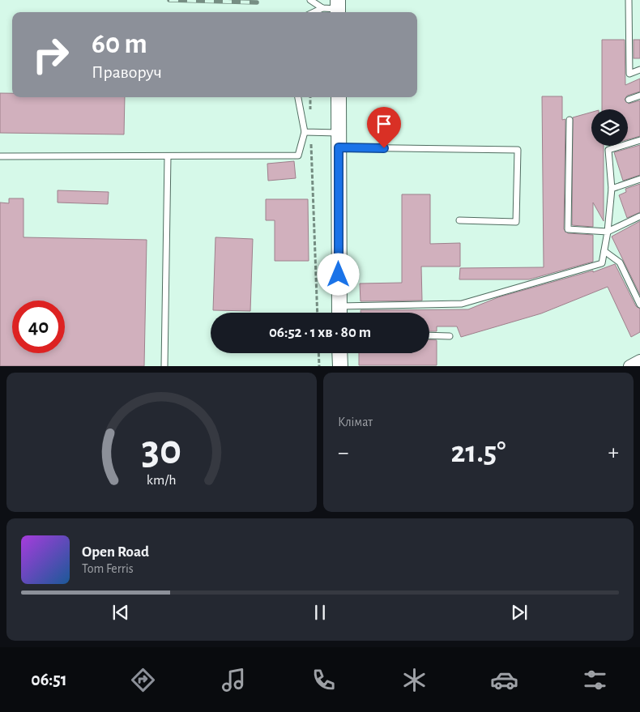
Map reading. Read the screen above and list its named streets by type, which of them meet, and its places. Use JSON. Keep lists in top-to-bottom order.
{
  "page": {
    "turn": ["60 m", "Праворуч"],
    "limit": "40",
    "trip": "06:52 · 1 хв · 80 m",
    "tile": "Клімат",
    "heat": ["−", "21.5°", "+"],
    "song": ["Open Road", "Tom Ferris"],
    "tabs": "06:51",
    "gauge": ["30", "km/h"]
  }
}
